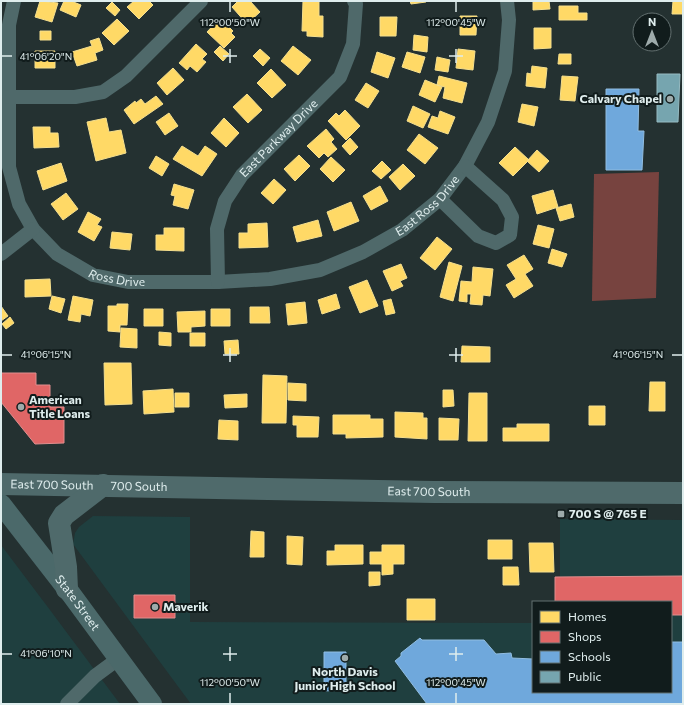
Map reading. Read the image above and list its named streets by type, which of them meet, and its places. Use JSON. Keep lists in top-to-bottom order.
{
  "streets": {
    "main road": ["East 700 South", "700 South", "State Street"],
    "street": ["East Parkway Drive", "East Ross Drive", "Ross Drive"]
  },
  "crossings": [
    ["East Parkway Drive", "East Ross Drive"],
    ["East Parkway Drive", "Ross Drive"],
    ["East Ross Drive", "Ross Drive"],
    ["East 700 South", "700 South"]
  ],
  "places": {
    "other": [
      "Calvary Chapel",
      "American Title Loans",
      "Maverik",
      "North Davis Junior High School"
    ],
    "transit": ["700 S @ 765 E"]
  },
  "legend": [
    "Homes",
    "Shops",
    "Schools",
    "Public"
  ],
  "north": "top",
  "coordinates": [
    "112°00'50\"W",
    "112°00'45\"W",
    "41°06'20\"N",
    "41°06'15\"N",
    "41°06'10\"N"
  ]
}
